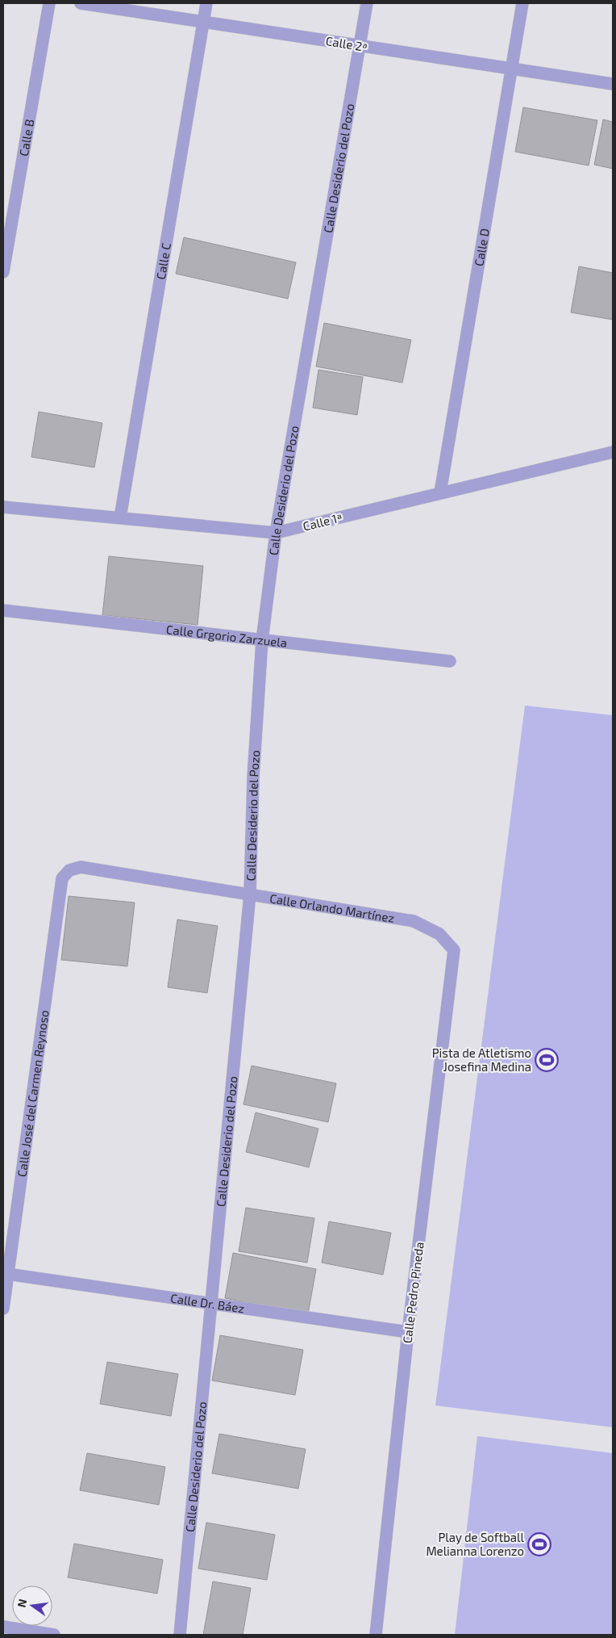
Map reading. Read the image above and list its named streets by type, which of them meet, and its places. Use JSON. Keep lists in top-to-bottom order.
{
  "streets": {
    "street": [
      "Calle 2ª",
      "Calle B",
      "Calle Desiderio del Pozo",
      "Calle D",
      "Calle C",
      "Calle 1ª",
      "Calle Grgorio Zarzuela",
      "Calle Orlando Martínez",
      "Calle José del Carmen Reynoso",
      "Calle Pedro Pineda",
      "Calle Dr. Báez"
    ]
  },
  "crossings": [
    ["Calle 2ª", "Calle Desiderio del Pozo"],
    ["Calle 2ª", "Calle D"],
    ["Calle 2ª", "Calle C"],
    ["Calle Desiderio del Pozo", "Calle 1ª"],
    ["Calle Desiderio del Pozo", "Calle Grgorio Zarzuela"],
    ["Calle Desiderio del Pozo", "Calle Orlando Martínez"],
    ["Calle Desiderio del Pozo", "Calle Dr. Báez"],
    ["Calle D", "Calle 1ª"],
    ["Calle C", "Calle 1ª"],
    ["Calle Orlando Martínez", "Calle José del Carmen Reynoso"],
    ["Calle Orlando Martínez", "Calle Pedro Pineda"],
    ["Calle José del Carmen Reynoso", "Calle Dr. Báez"],
    ["Calle Pedro Pineda", "Calle Dr. Báez"]
  ],
  "places": {
    "sports": ["Pista de Atletismo Josefina Medina", "Play de Softball Melianna Lorenzo"]
  },
  "north": "left"
}
